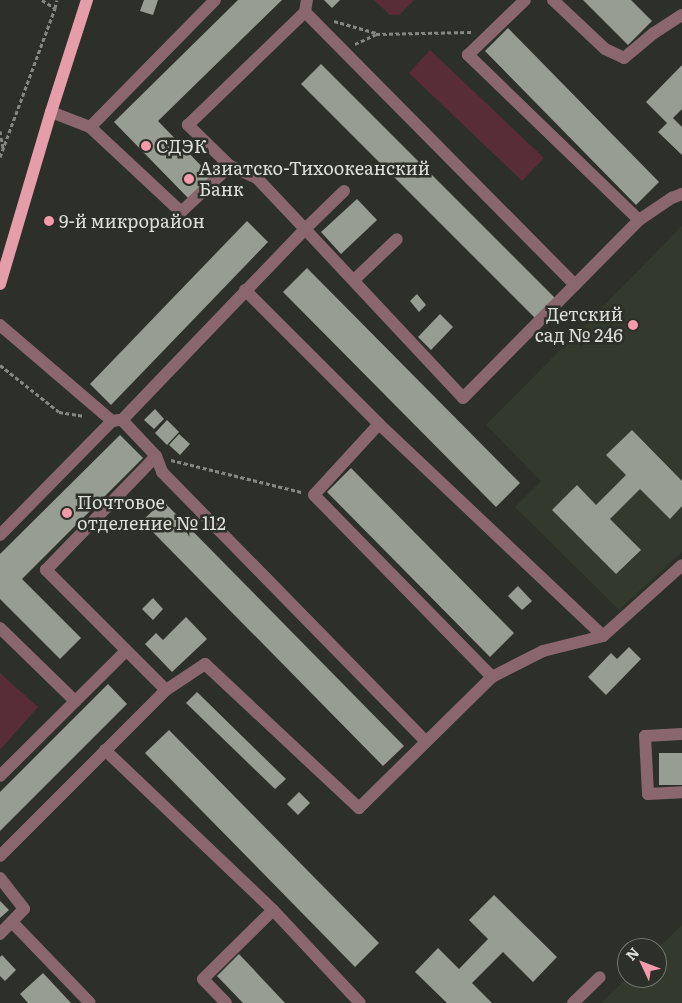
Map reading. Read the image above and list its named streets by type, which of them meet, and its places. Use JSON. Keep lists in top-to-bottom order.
{
  "places": [
    "СДЭК",
    "Азиатско-Тихоокеанский Банк",
    "9-й микрорайон",
    "Детский сад № 246",
    "Почтовое отделение № 112"
  ],
  "north": "top left"
}
